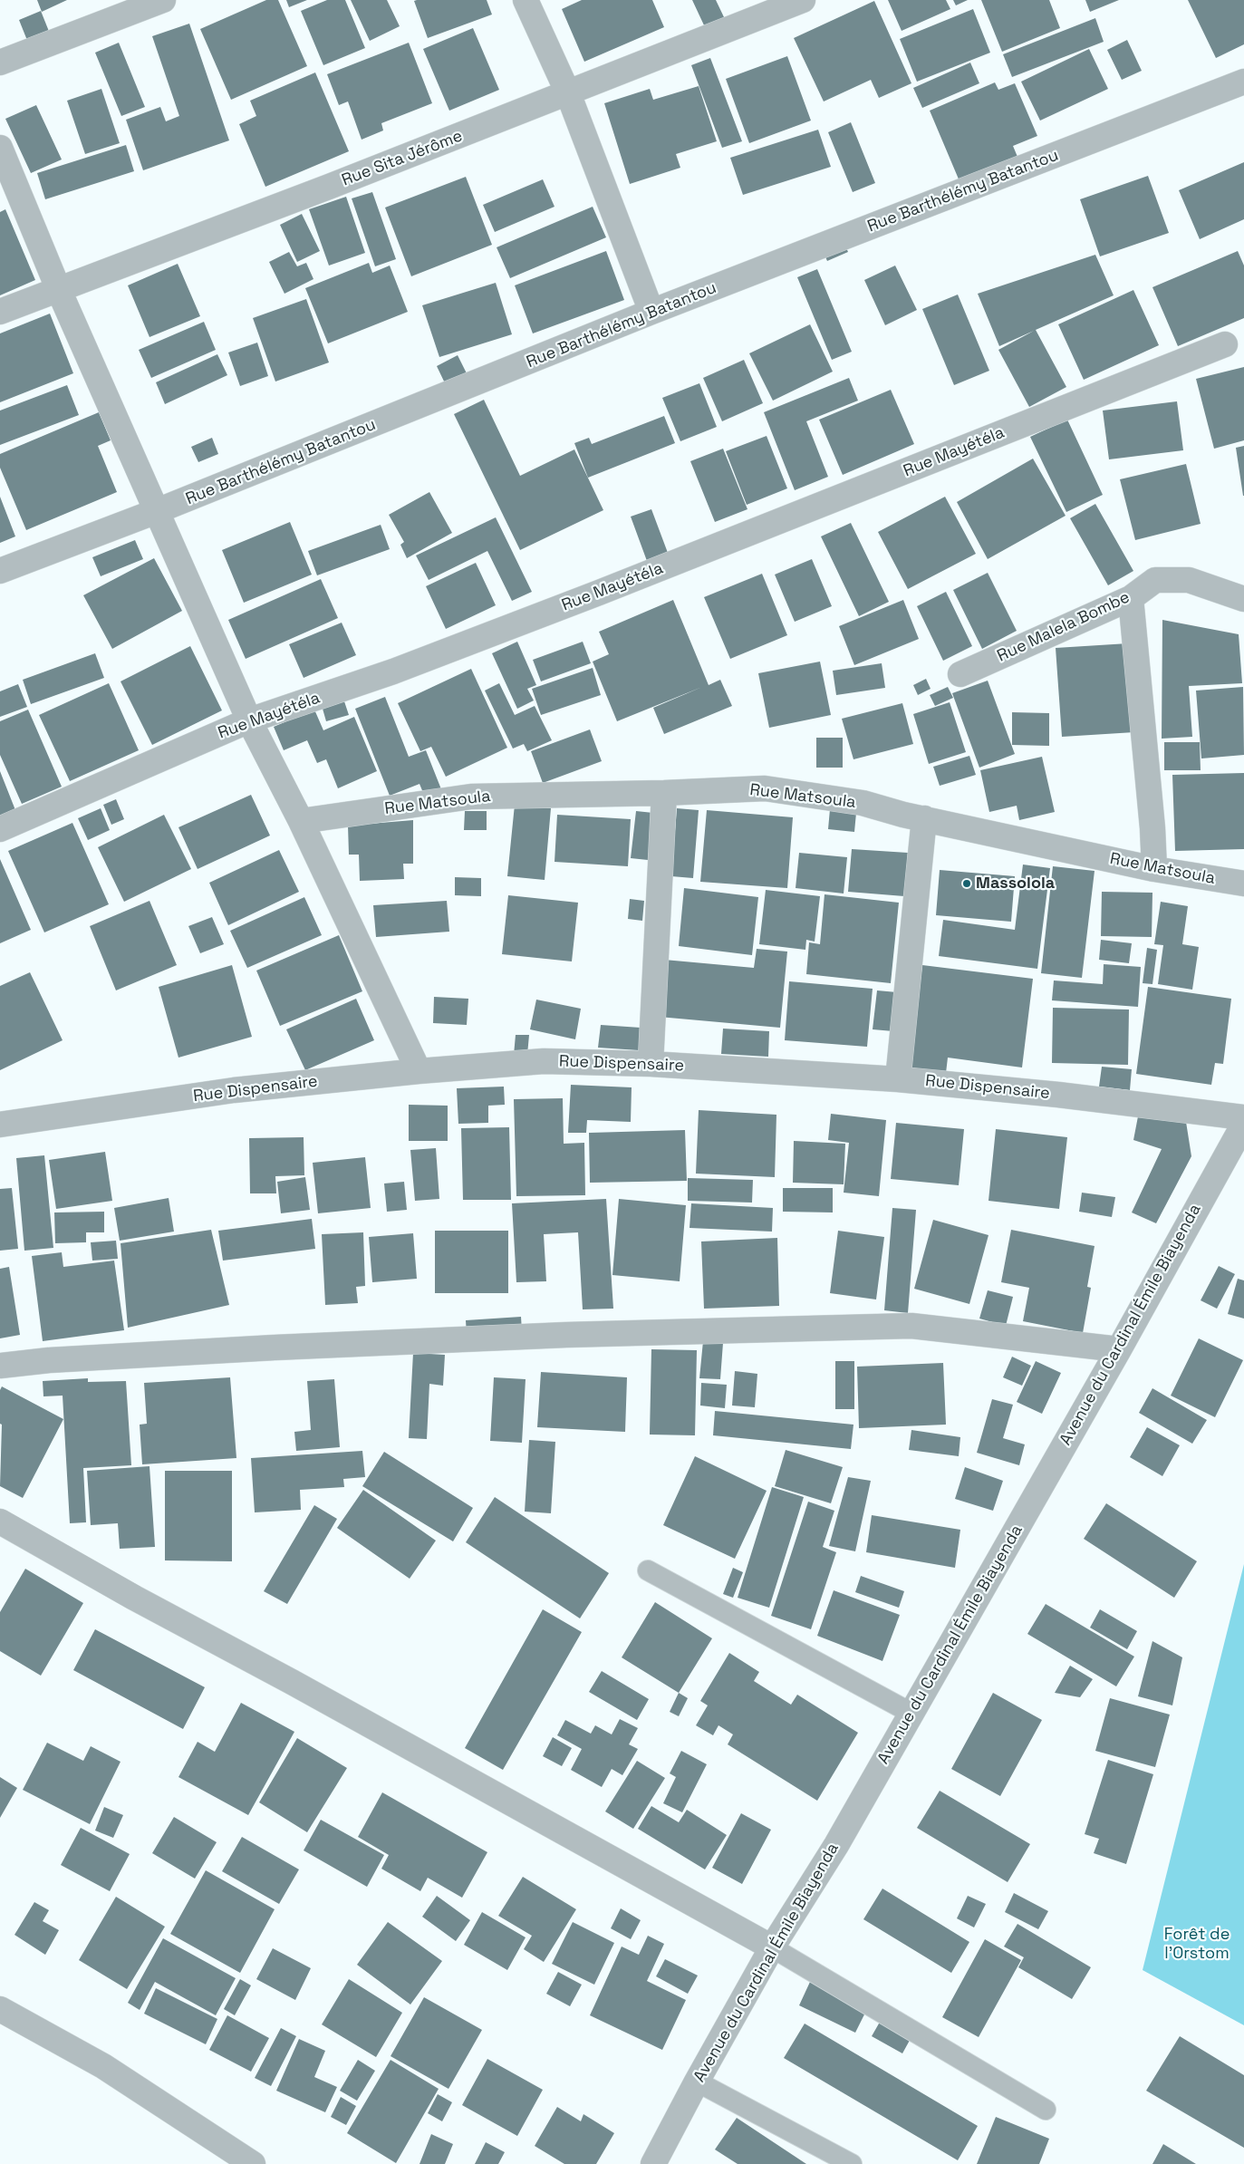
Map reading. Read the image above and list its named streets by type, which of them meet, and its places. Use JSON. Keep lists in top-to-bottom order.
{
  "streets": {
    "street": [
      "Rue Sita Jérôme",
      "Rue Barthélémy Batantou",
      "Rue Mayétéla",
      "Rue Malela Bombe",
      "Rue Matsoula",
      "Rue Dispensaire",
      "Avenue du Cardinal Émile Biayenda"
    ]
  },
  "parks": ["Forêt de l'Orstom"],
  "places": ["Massolola"]
}
